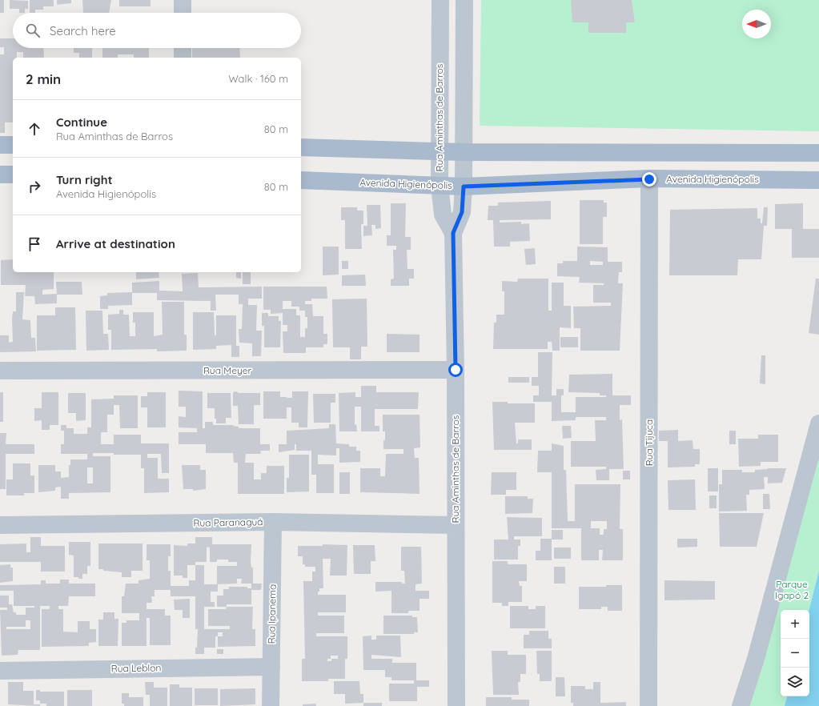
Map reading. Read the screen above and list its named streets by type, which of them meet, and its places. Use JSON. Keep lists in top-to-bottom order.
{
  "streets": {
    "main road": ["Avenida Higienópolis"],
    "street": [
      "Rua Aminthas de Barros",
      "Rua Meyer",
      "Rua Tijuca",
      "Rua Paranaguá",
      "Rua Ipanema",
      "Rua Leblon"
    ]
  },
  "crossings": [
    ["Rua Aminthas de Barros", "Avenida Higienópolis"],
    ["Rua Aminthas de Barros", "Rua Meyer"],
    ["Rua Aminthas de Barros", "Rua Paranaguá"],
    ["Avenida Higienópolis", "Rua Tijuca"],
    ["Rua Paranaguá", "Rua Ipanema"],
    ["Rua Ipanema", "Rua Leblon"]
  ],
  "parks": ["Parque Igapó 2"],
  "north": "left",
  "page": {
    "search": "Search here",
    "heading": ["2 min", "Walk · 160 m"],
    "list": [
      ["Continue", "Rua Aminthas de Barros", "80 m"],
      ["Turn right", "Avenida Higienópolis", "80 m"],
      "Arrive at destination"
    ],
    "map_buttons": ["+", "−"]
  }
}
